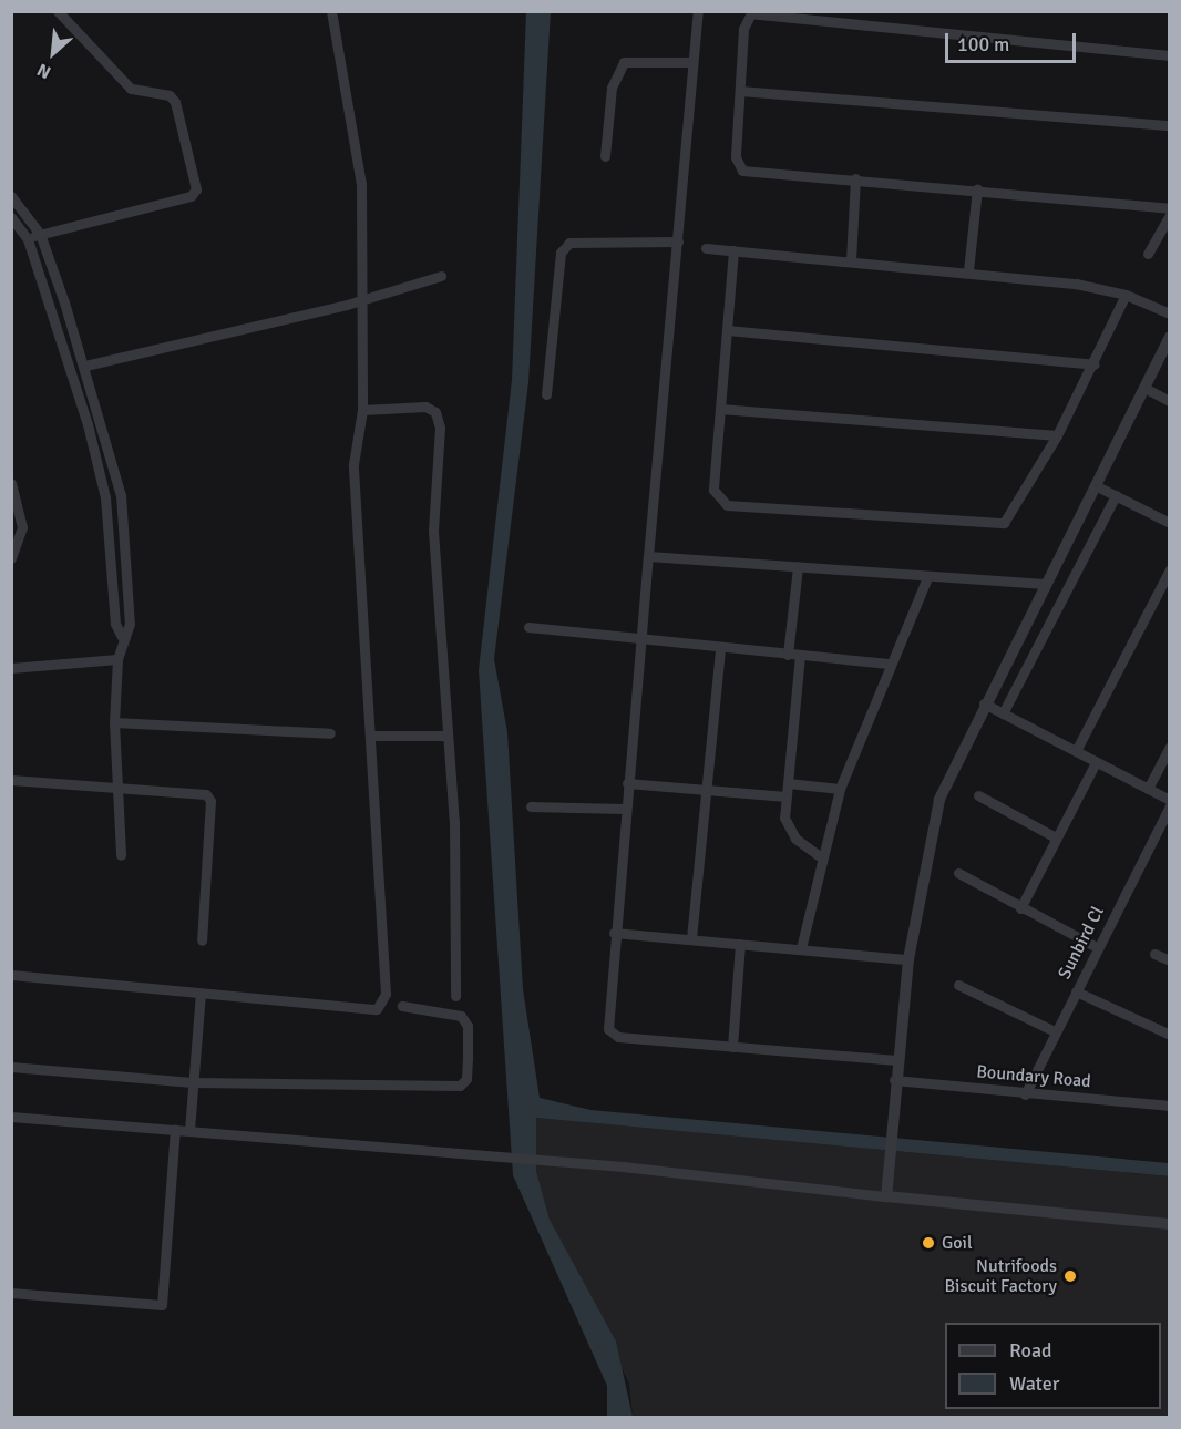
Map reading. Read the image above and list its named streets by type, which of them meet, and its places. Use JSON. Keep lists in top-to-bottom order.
{
  "streets": {
    "street": ["Sunbird Cl", "Boundary Road"]
  },
  "crossings": [
    ["Sunbird Cl", "Boundary Road"]
  ],
  "places": ["Goil", "Nutrifoods Biscuit Factory"],
  "legend": ["Road", "Water"],
  "scale_bar": "100 m",
  "north": "bottom left"
}
